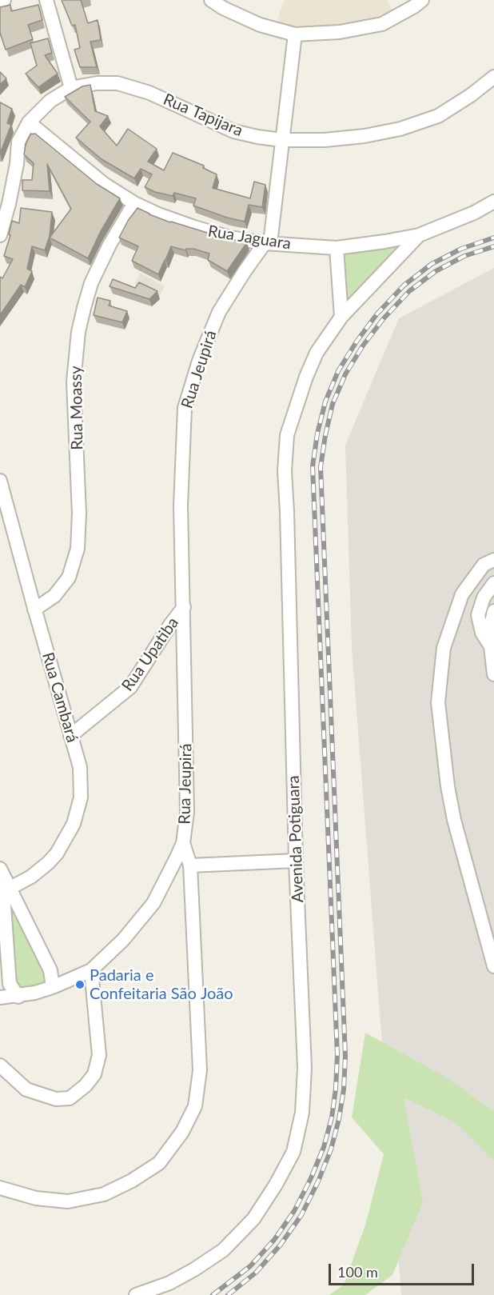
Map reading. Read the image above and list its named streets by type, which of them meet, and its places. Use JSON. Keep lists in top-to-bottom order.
{
  "streets": {
    "street": [
      "Rua Tapijara",
      "Rua Jaguara",
      "Rua Jeupirá",
      "Rua Moassy",
      "Rua Upatiba",
      "Rua Cambará",
      "Avenida Potiguara"
    ]
  },
  "crossings": [
    ["Rua Tapijara", "Rua Jaguara"],
    ["Rua Tapijara", "Rua Jeupirá"],
    ["Rua Jaguara", "Rua Jeupirá"],
    ["Rua Jaguara", "Rua Moassy"],
    ["Rua Jaguara", "Avenida Potiguara"],
    ["Rua Jeupirá", "Rua Upatiba"],
    ["Rua Moassy", "Rua Cambará"],
    ["Rua Upatiba", "Rua Cambará"]
  ],
  "places": ["Padaria e Confeitaria São João"],
  "scale_bar": "100 m"
}
